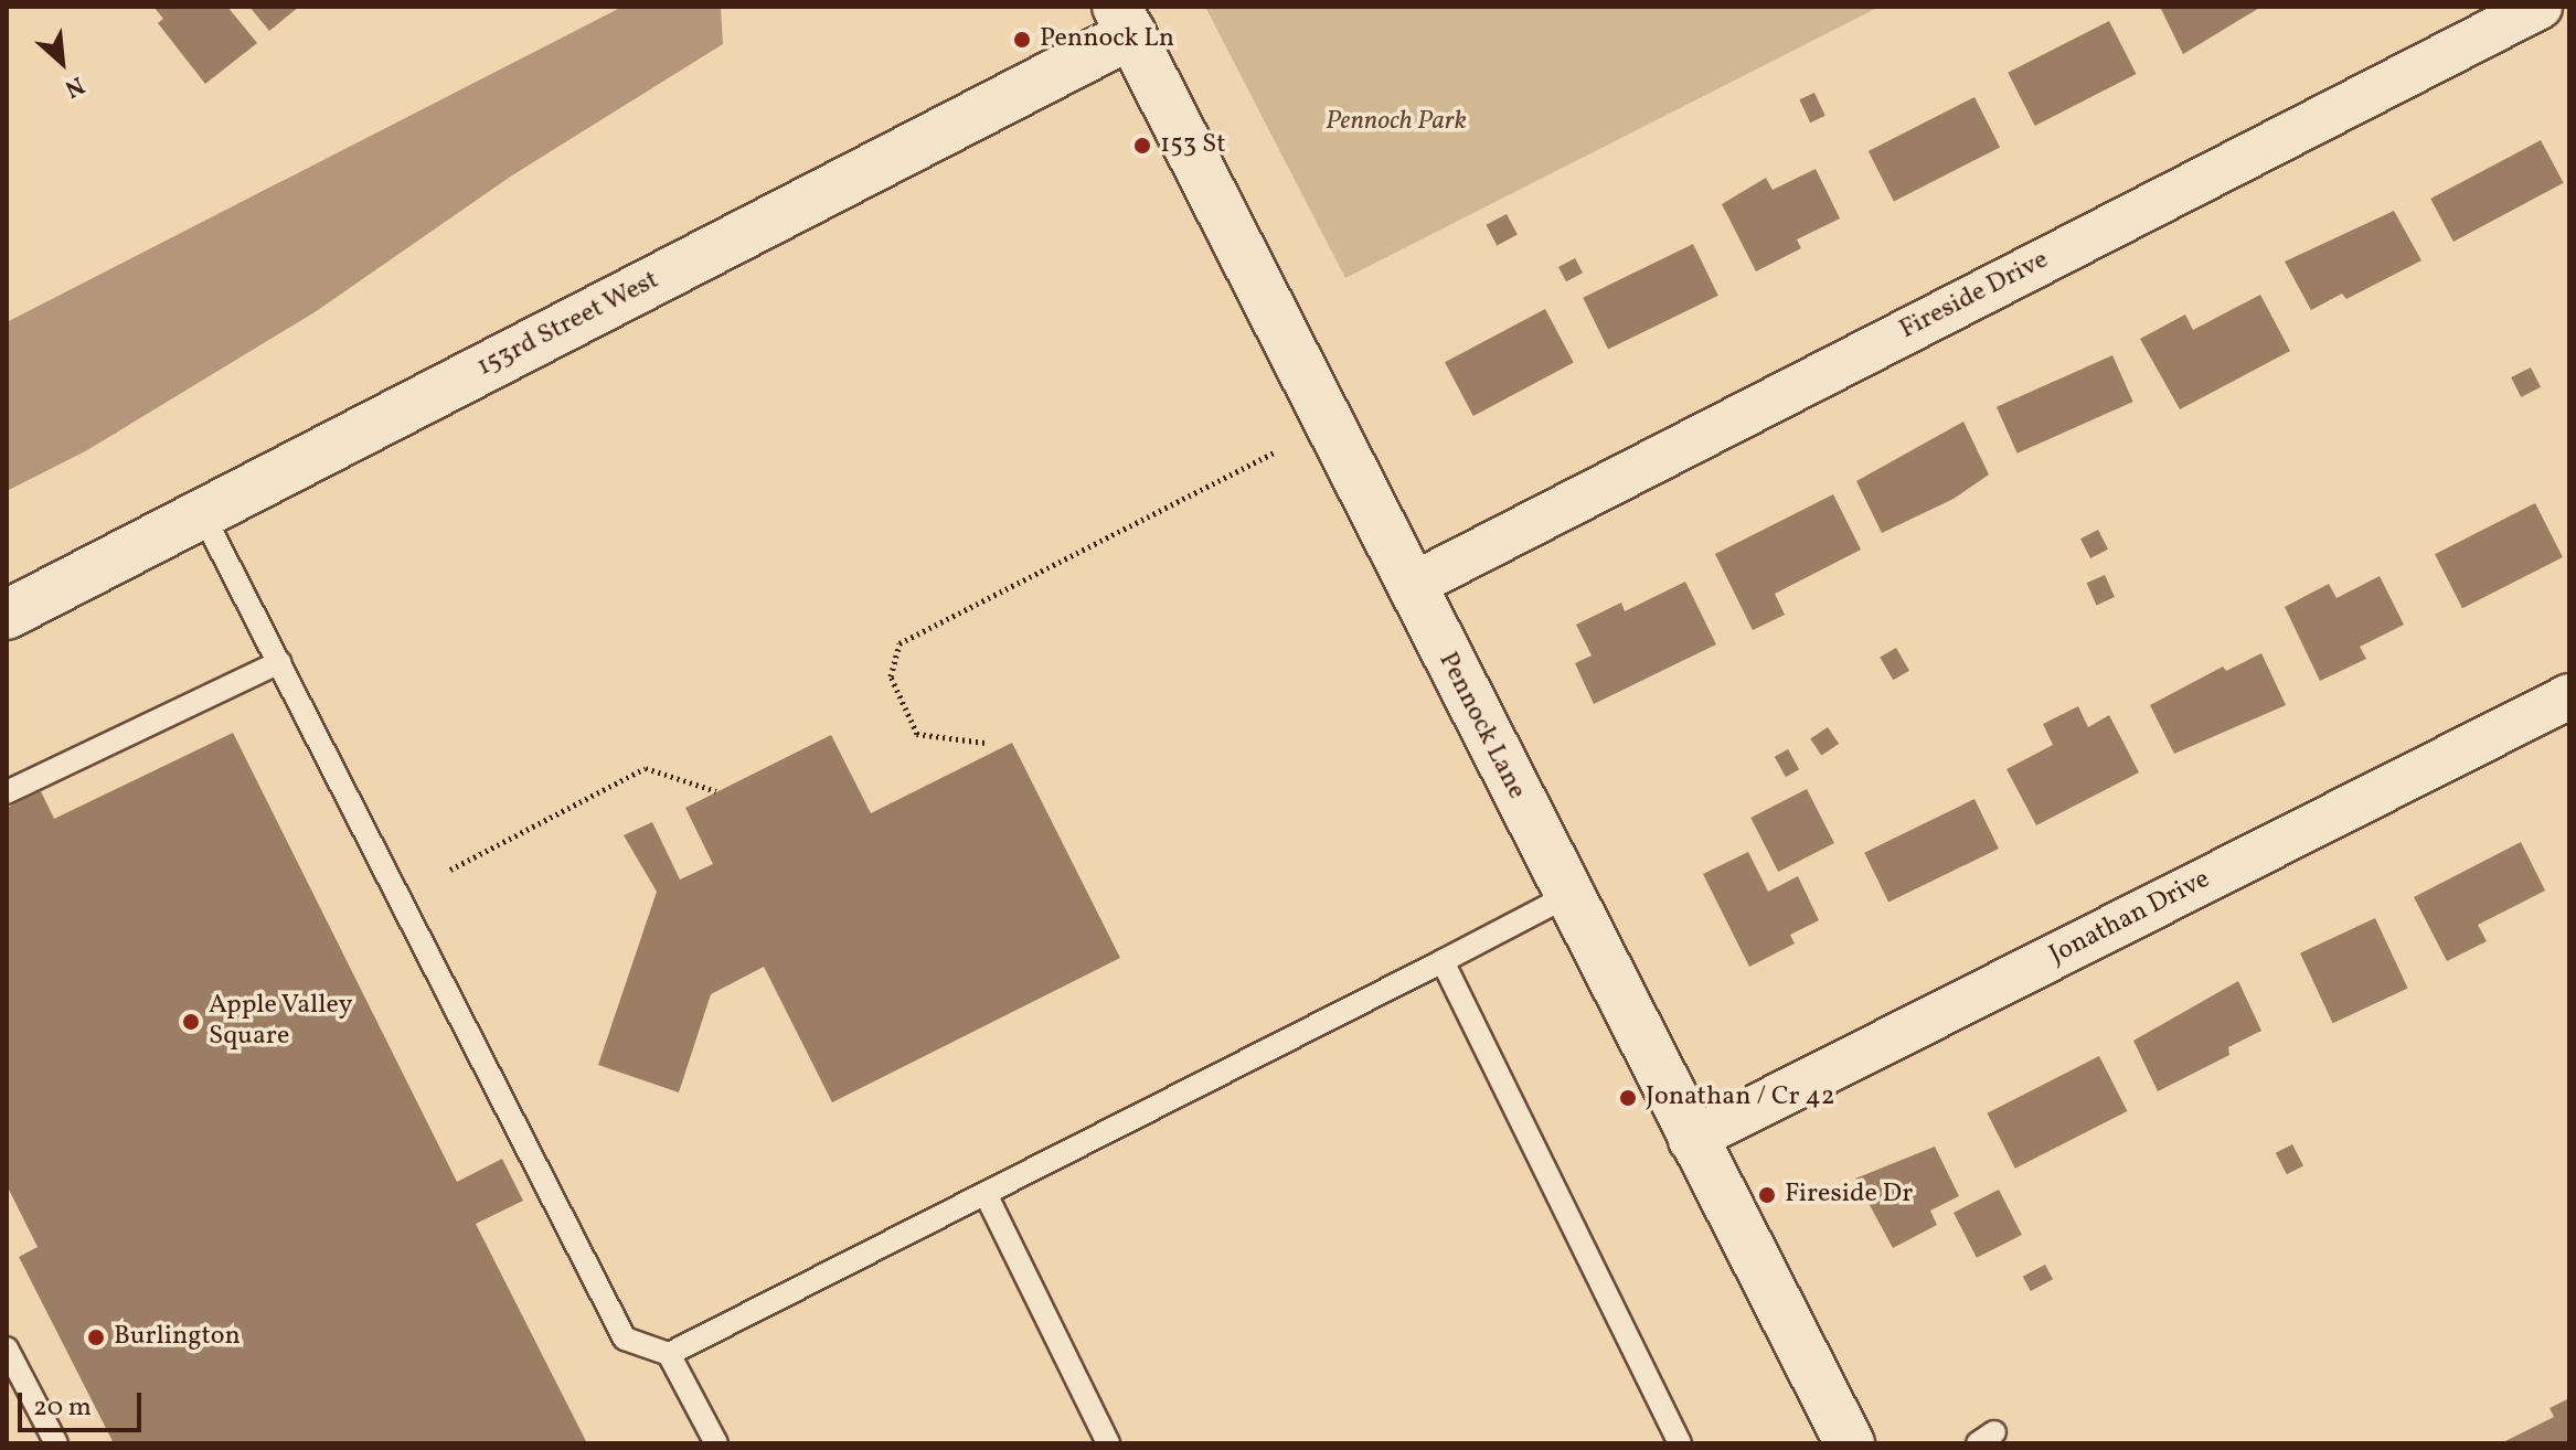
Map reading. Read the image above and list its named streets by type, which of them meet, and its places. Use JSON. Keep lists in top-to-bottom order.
{
  "streets": {
    "street": [
      "Fireside Drive",
      "153rd Street West",
      "Pennock Lane",
      "Jonathan Drive"
    ]
  },
  "crossings": [
    ["Fireside Drive", "Pennock Lane"],
    ["153rd Street West", "Pennock Lane"],
    ["Pennock Lane", "Jonathan Drive"]
  ],
  "parks": ["Pennoch Park"],
  "places": [
    "Pennock Ln",
    "153 St",
    "Apple Valley Square",
    "Jonathan / Cr 42",
    "Fireside Dr",
    "Burlington"
  ],
  "scale_bar": "20 m",
  "north": "bottom right"
}
